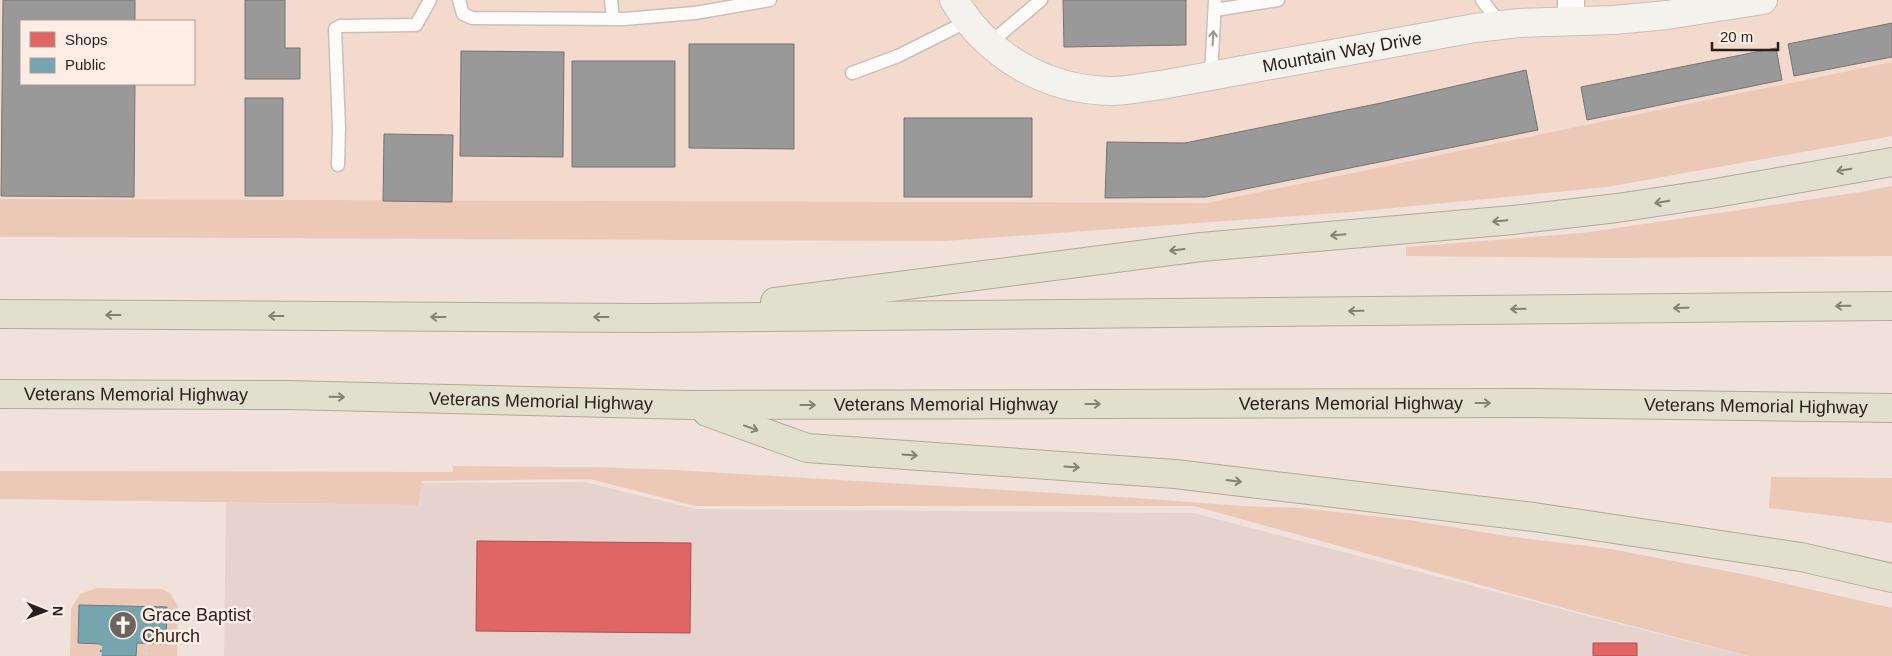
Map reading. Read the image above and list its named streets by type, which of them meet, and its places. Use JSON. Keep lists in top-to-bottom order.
{
  "streets": {
    "highway": ["Veterans Memorial Highway"],
    "street": ["Mountain Way Drive"]
  },
  "places": {
    "church": ["Grace Baptist Church"]
  },
  "legend": ["Shops", "Public"],
  "scale_bar": "20 m",
  "north": "right"
}
